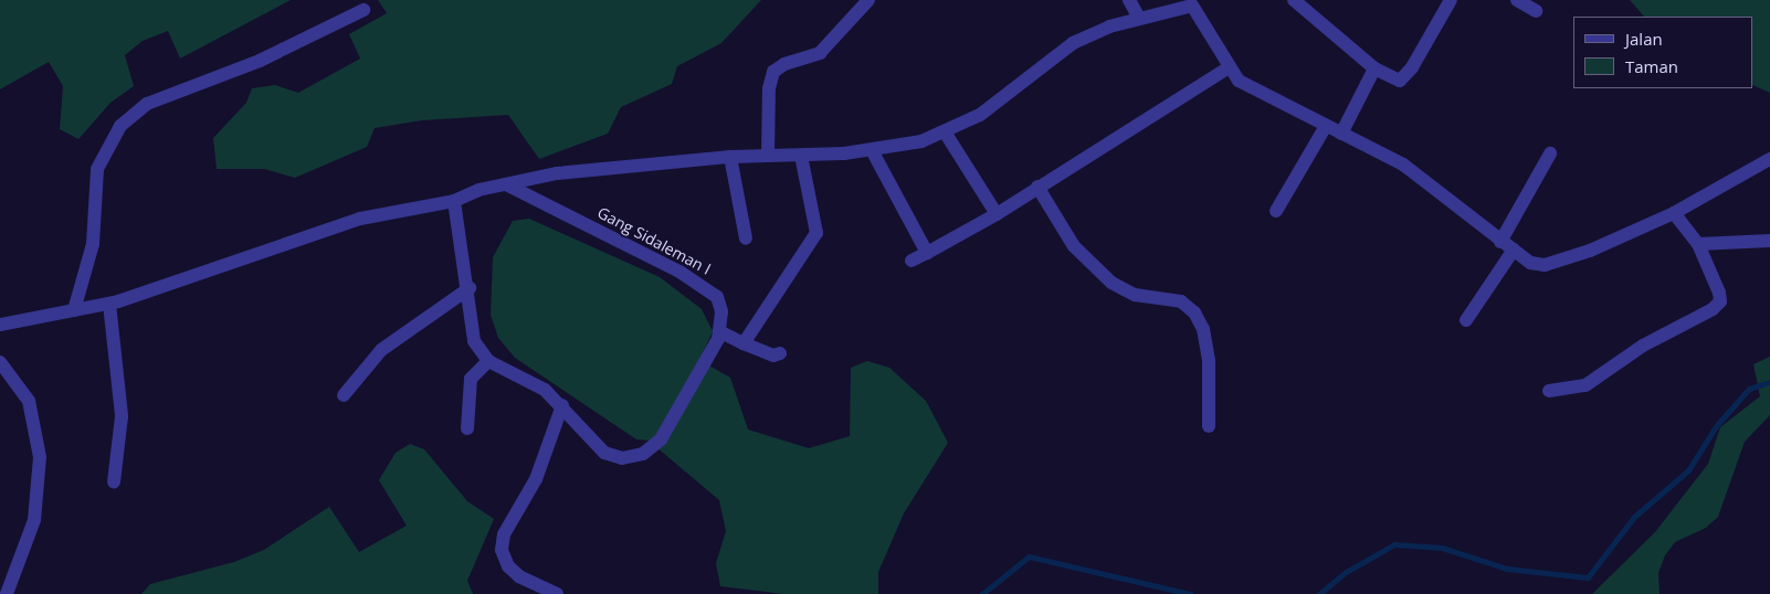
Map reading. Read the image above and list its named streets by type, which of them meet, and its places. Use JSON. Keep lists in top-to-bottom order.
{
  "streets": {
    "street": ["Gang Sidaleman I"]
  },
  "legend": ["Jalan", "Taman"]
}
